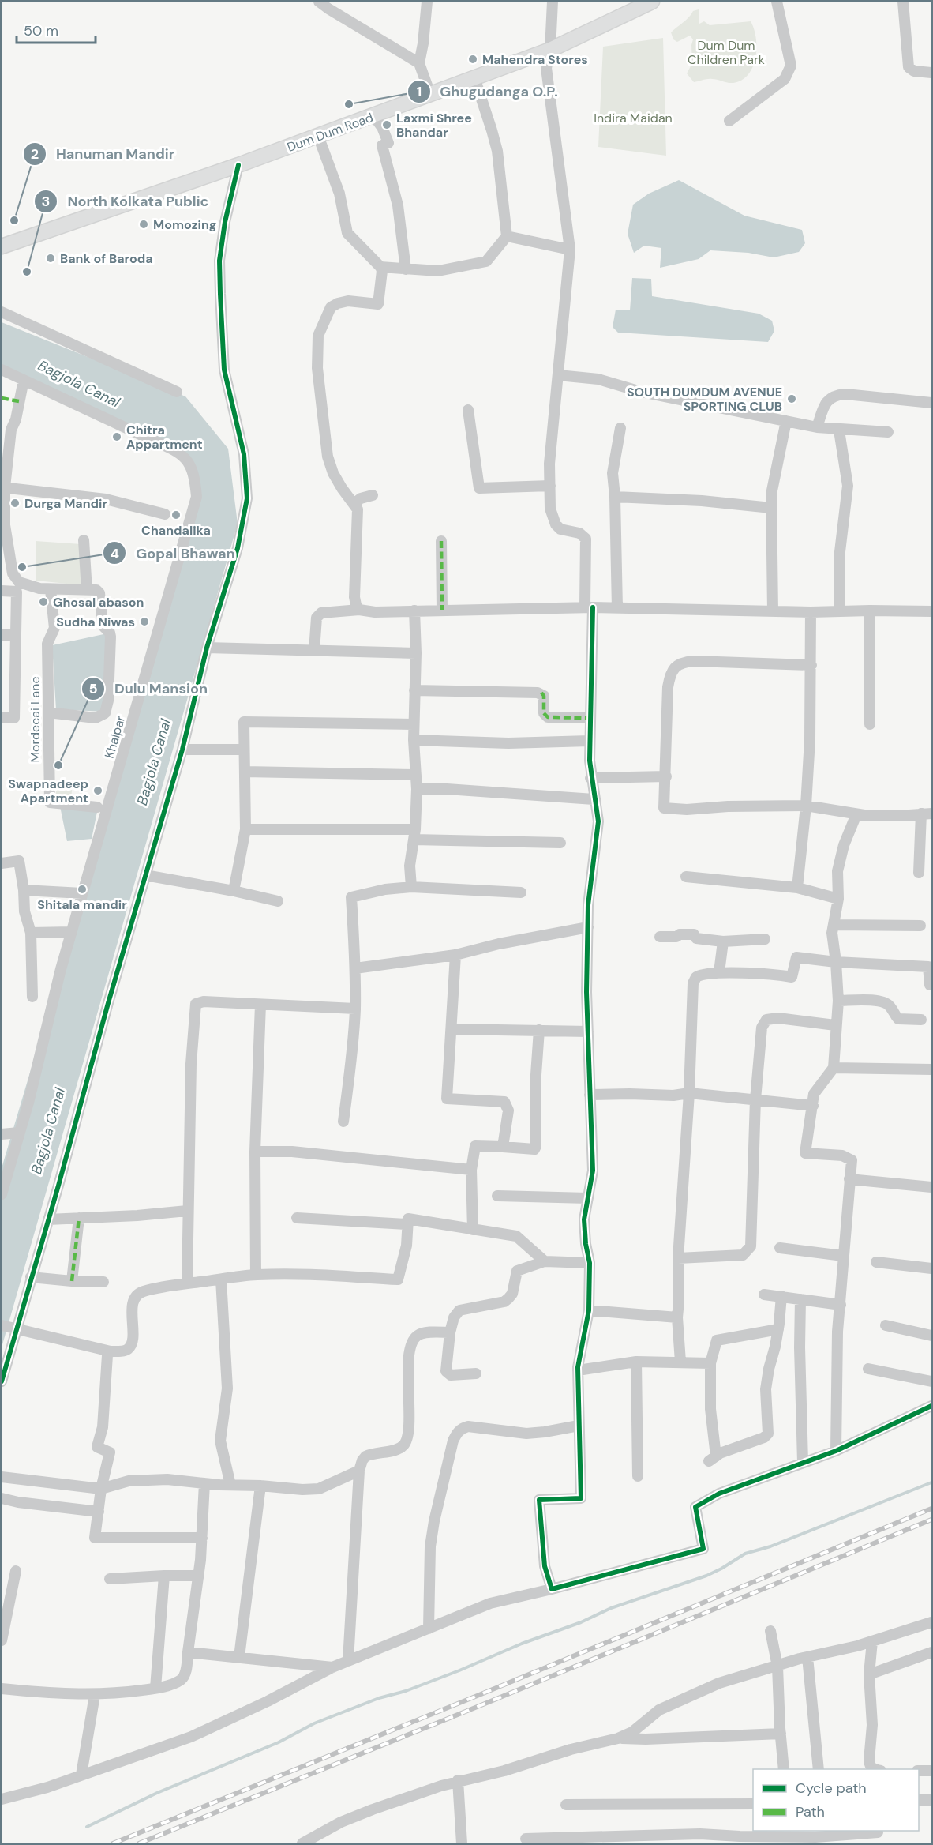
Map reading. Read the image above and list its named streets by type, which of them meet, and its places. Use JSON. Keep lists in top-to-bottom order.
{
  "streets": {
    "main road": ["Dum Dum Road"],
    "street": ["Mordecai Lane", "Khalpar"]
  },
  "water": ["Bagjola Canal"],
  "parks": ["Dum Dum Children Park", "Indira Maidan"],
  "places": [
    "Mahendra Stores",
    "Ghugudanga O.P.",
    "Laxmi Shree Bhandar",
    "Hanuman Mandir",
    "Momozing",
    "Bank of Baroda",
    "North Kolkata Public",
    "SOUTH DUMDUM AVENUE SPORTING CLUB",
    "Chitra Appartment",
    "Durga Mandir",
    "Chandalika",
    "Gopal Bhawan",
    "Ghosal abason",
    "Sudha Niwas",
    "Dulu Mansion",
    "Swapnadeep Apartment",
    "Shitala mandir"
  ],
  "legend": ["Cycle path", "Path"],
  "scale_bar": "50 m"
}
